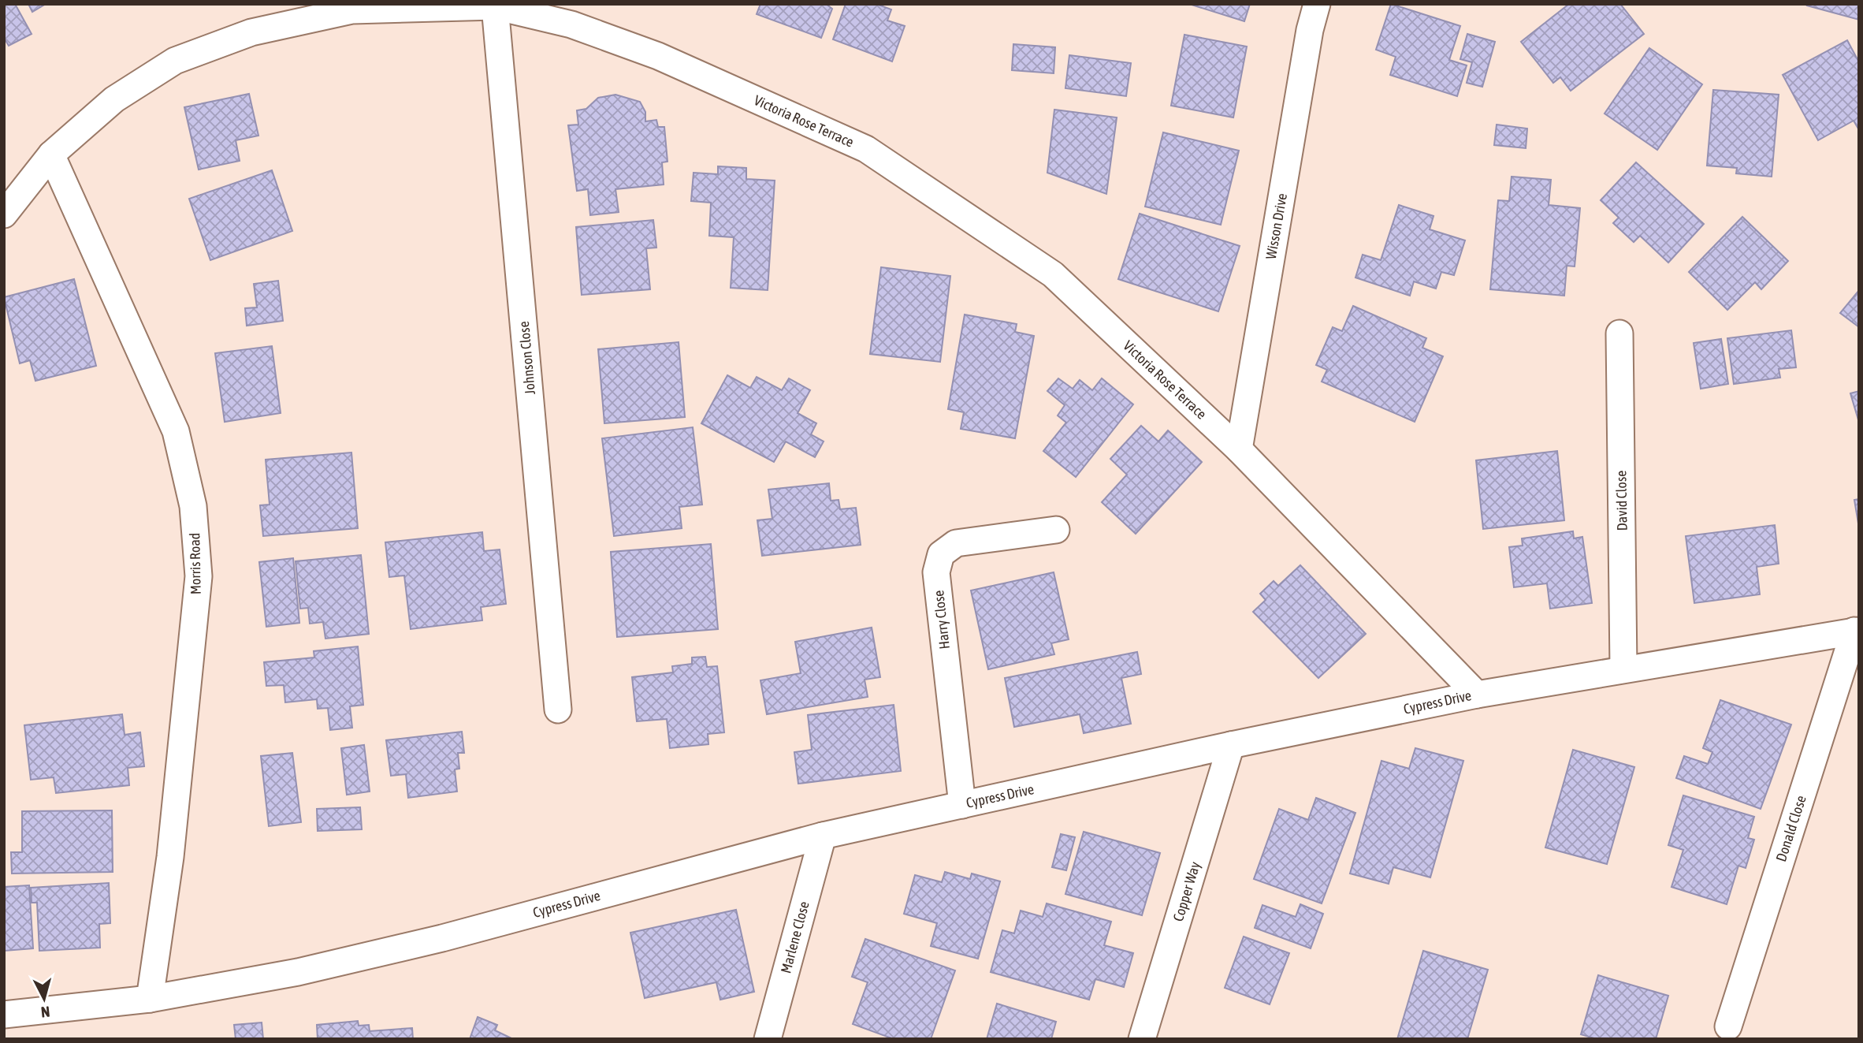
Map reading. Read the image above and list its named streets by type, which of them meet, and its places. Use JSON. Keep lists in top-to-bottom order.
{
  "streets": {
    "street": [
      "Victoria Rose Terrace",
      "Wisson Drive",
      "Johnson Close",
      "David Close",
      "Morris Road",
      "Harry Close",
      "Cypress Drive",
      "Donald Close",
      "Copper Way",
      "Marlene Close"
    ]
  },
  "crossings": [
    ["Victoria Rose Terrace", "Wisson Drive"],
    ["Victoria Rose Terrace", "Johnson Close"],
    ["Victoria Rose Terrace", "Morris Road"],
    ["Victoria Rose Terrace", "Cypress Drive"],
    ["David Close", "Cypress Drive"],
    ["Morris Road", "Cypress Drive"],
    ["Harry Close", "Cypress Drive"],
    ["Cypress Drive", "Donald Close"],
    ["Cypress Drive", "Copper Way"],
    ["Cypress Drive", "Marlene Close"]
  ],
  "north": "bottom"
}
